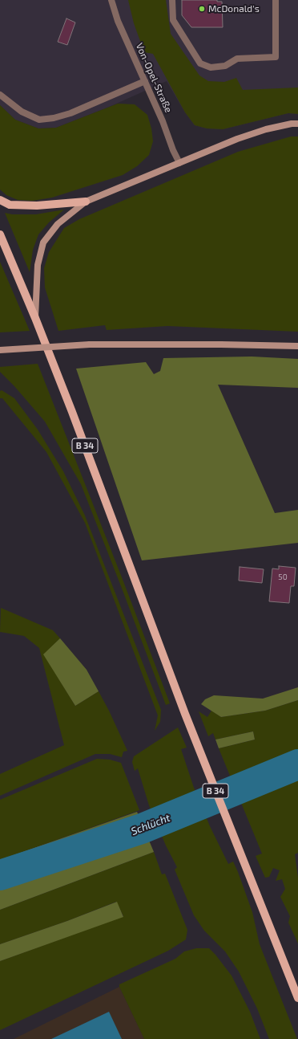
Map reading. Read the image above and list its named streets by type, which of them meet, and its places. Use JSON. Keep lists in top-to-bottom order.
{
  "streets": {
    "main road": ["B 34"],
    "street": ["Von-Opel-Straße"]
  },
  "water": ["Schlücht"],
  "places": ["McDonald's"],
  "house_numbers": ["50"]
}
